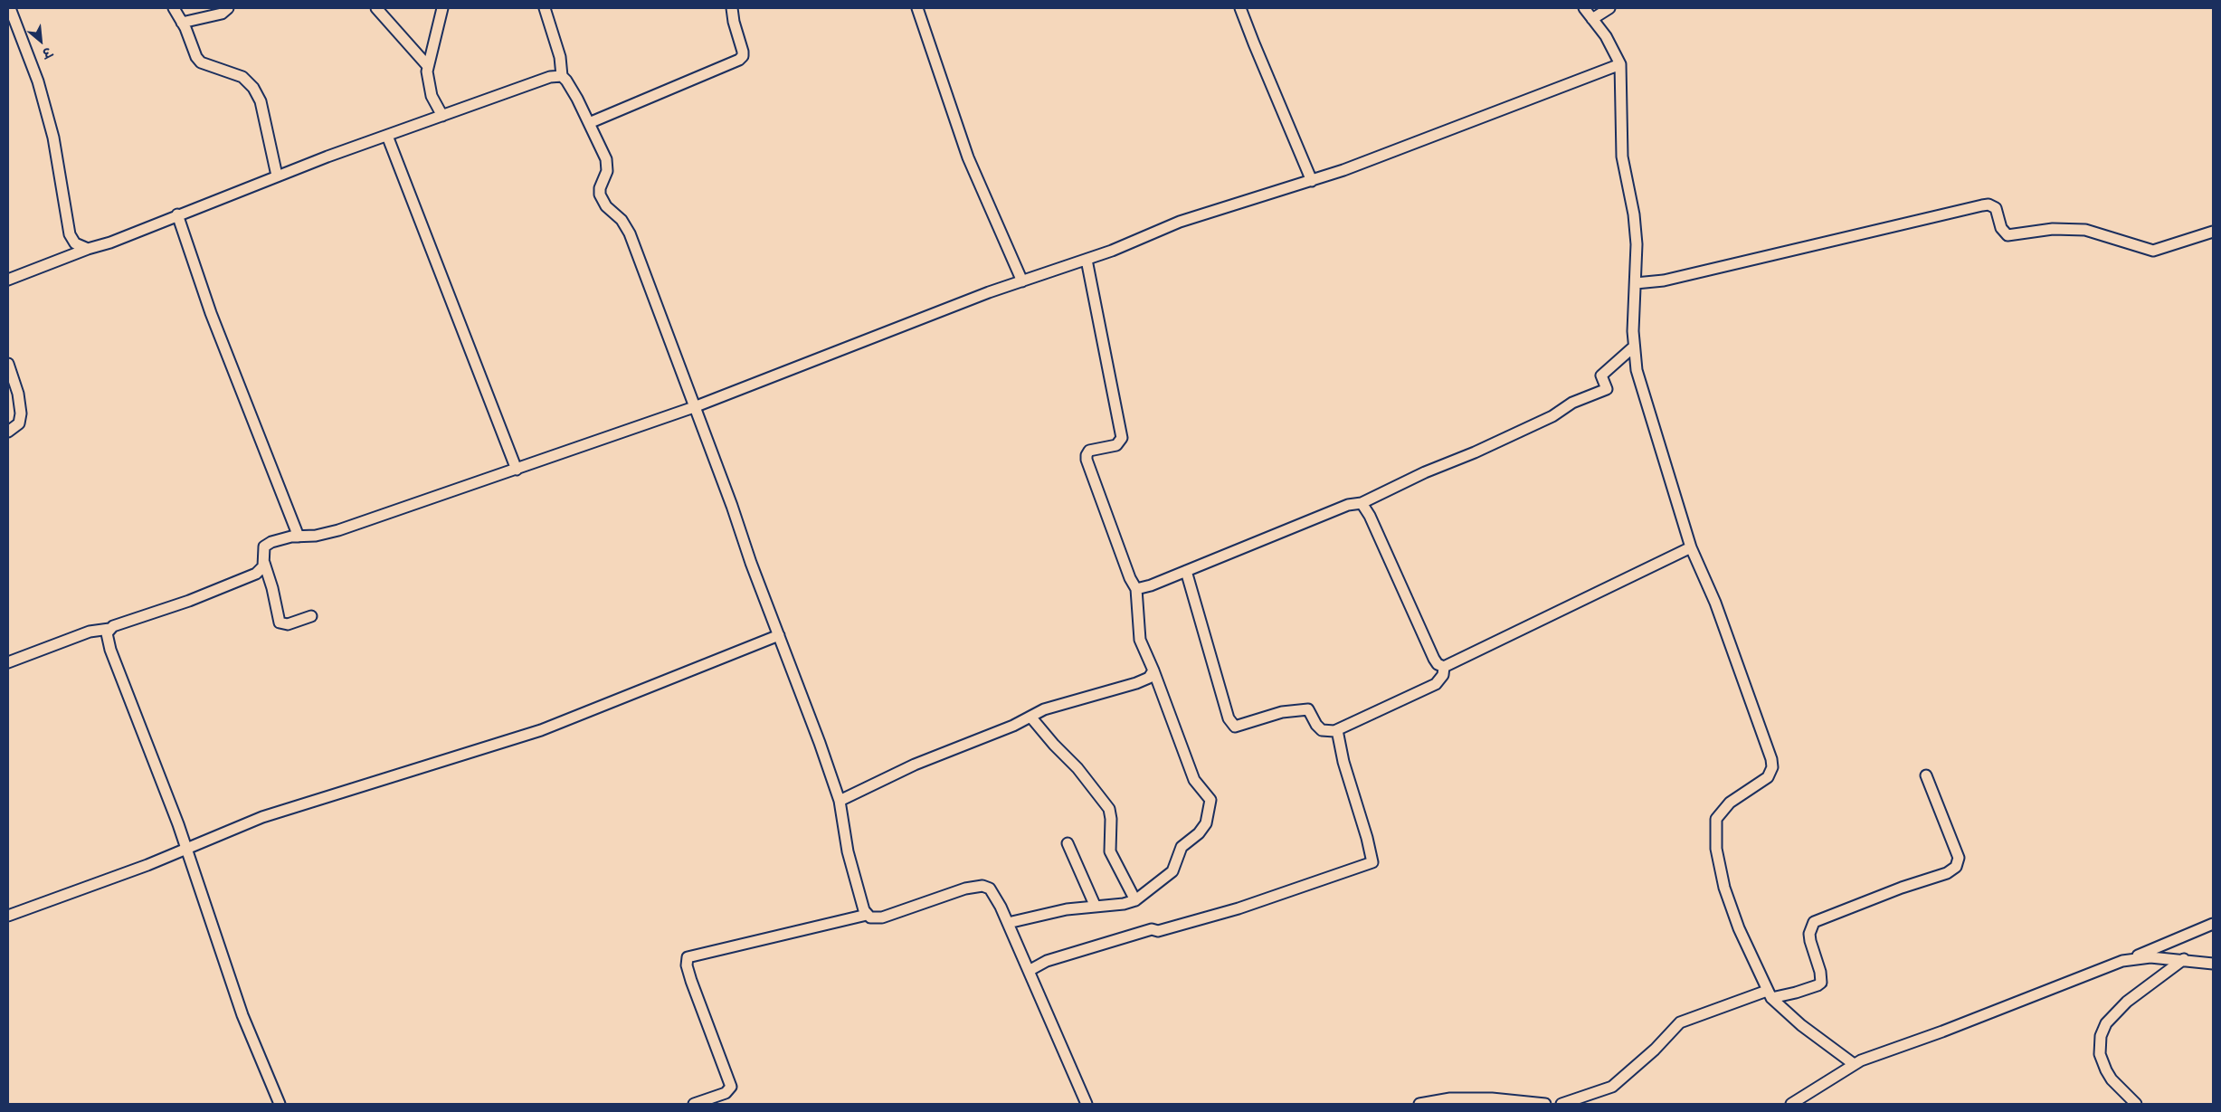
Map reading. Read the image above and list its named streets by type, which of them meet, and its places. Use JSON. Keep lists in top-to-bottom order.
{
  "north": "bottom right"
}
